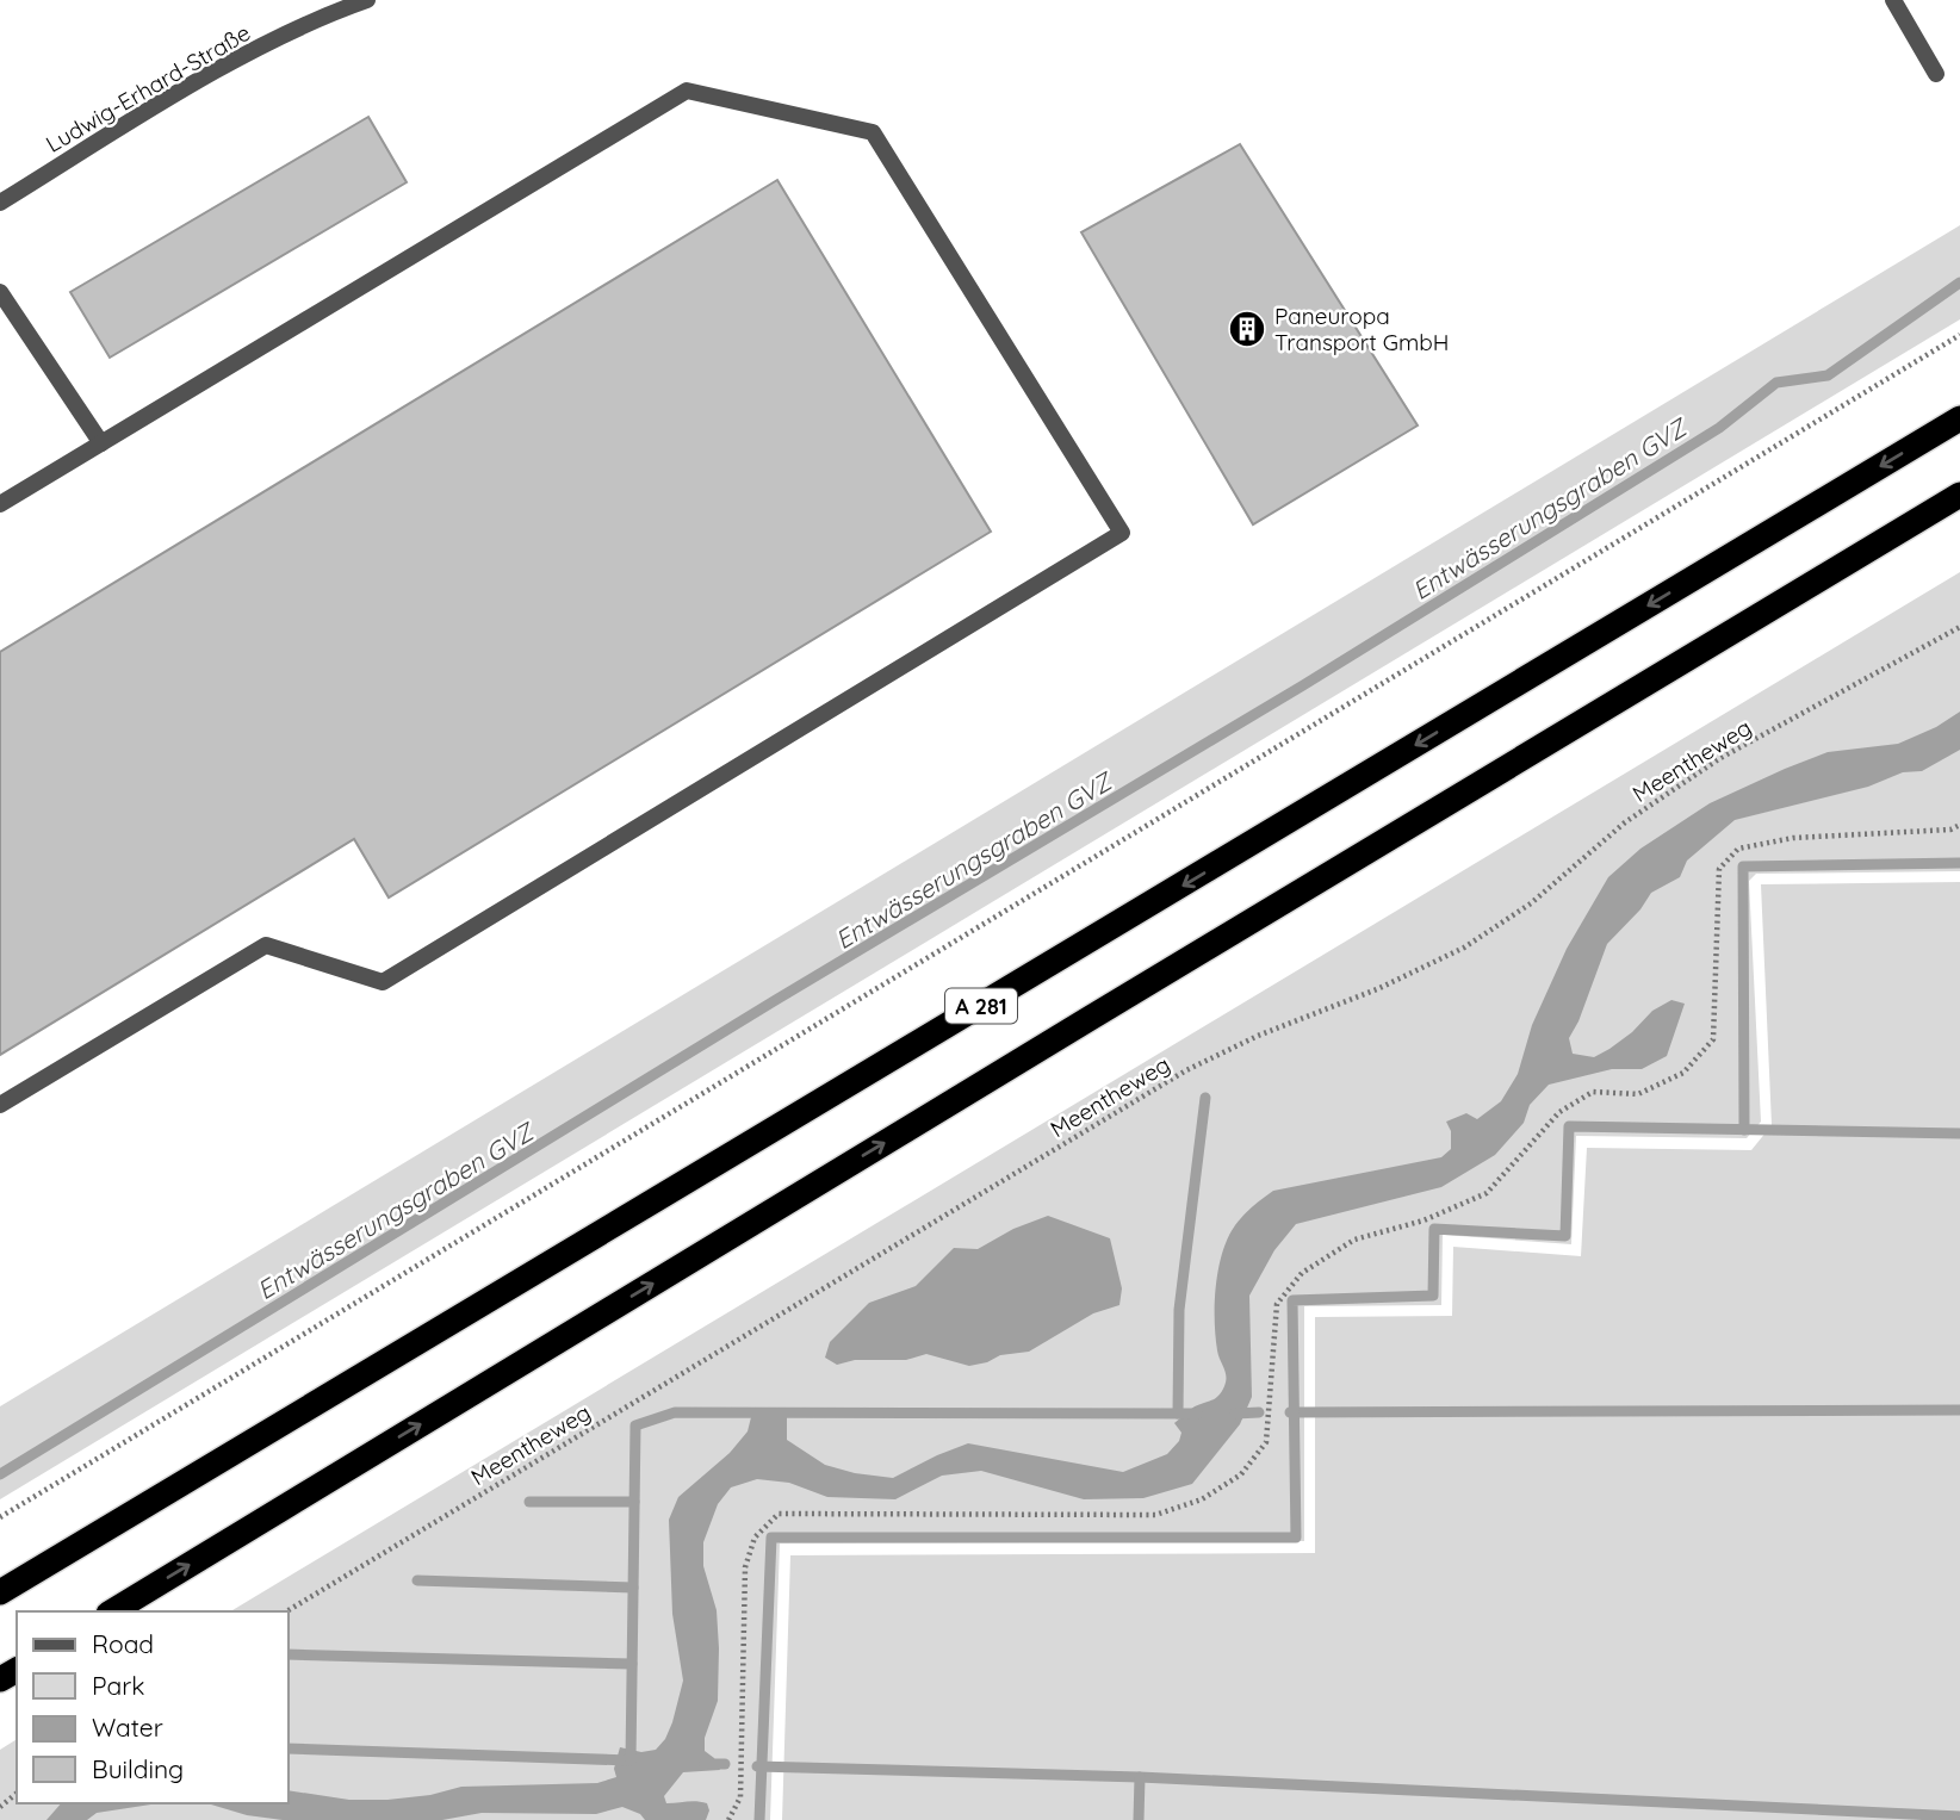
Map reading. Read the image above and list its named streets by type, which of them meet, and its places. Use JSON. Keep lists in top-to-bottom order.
{
  "streets": {
    "highway": ["A 281"],
    "street": ["Ludwig-Erhard-Straße"],
    "path": ["Meentheweg"]
  },
  "water": ["Entwässerungsgraben GVZ"],
  "places": {
    "building": ["Paneuropa Transport GmbH"]
  },
  "legend": [
    "Road",
    "Park",
    "Water",
    "Building"
  ]
}
